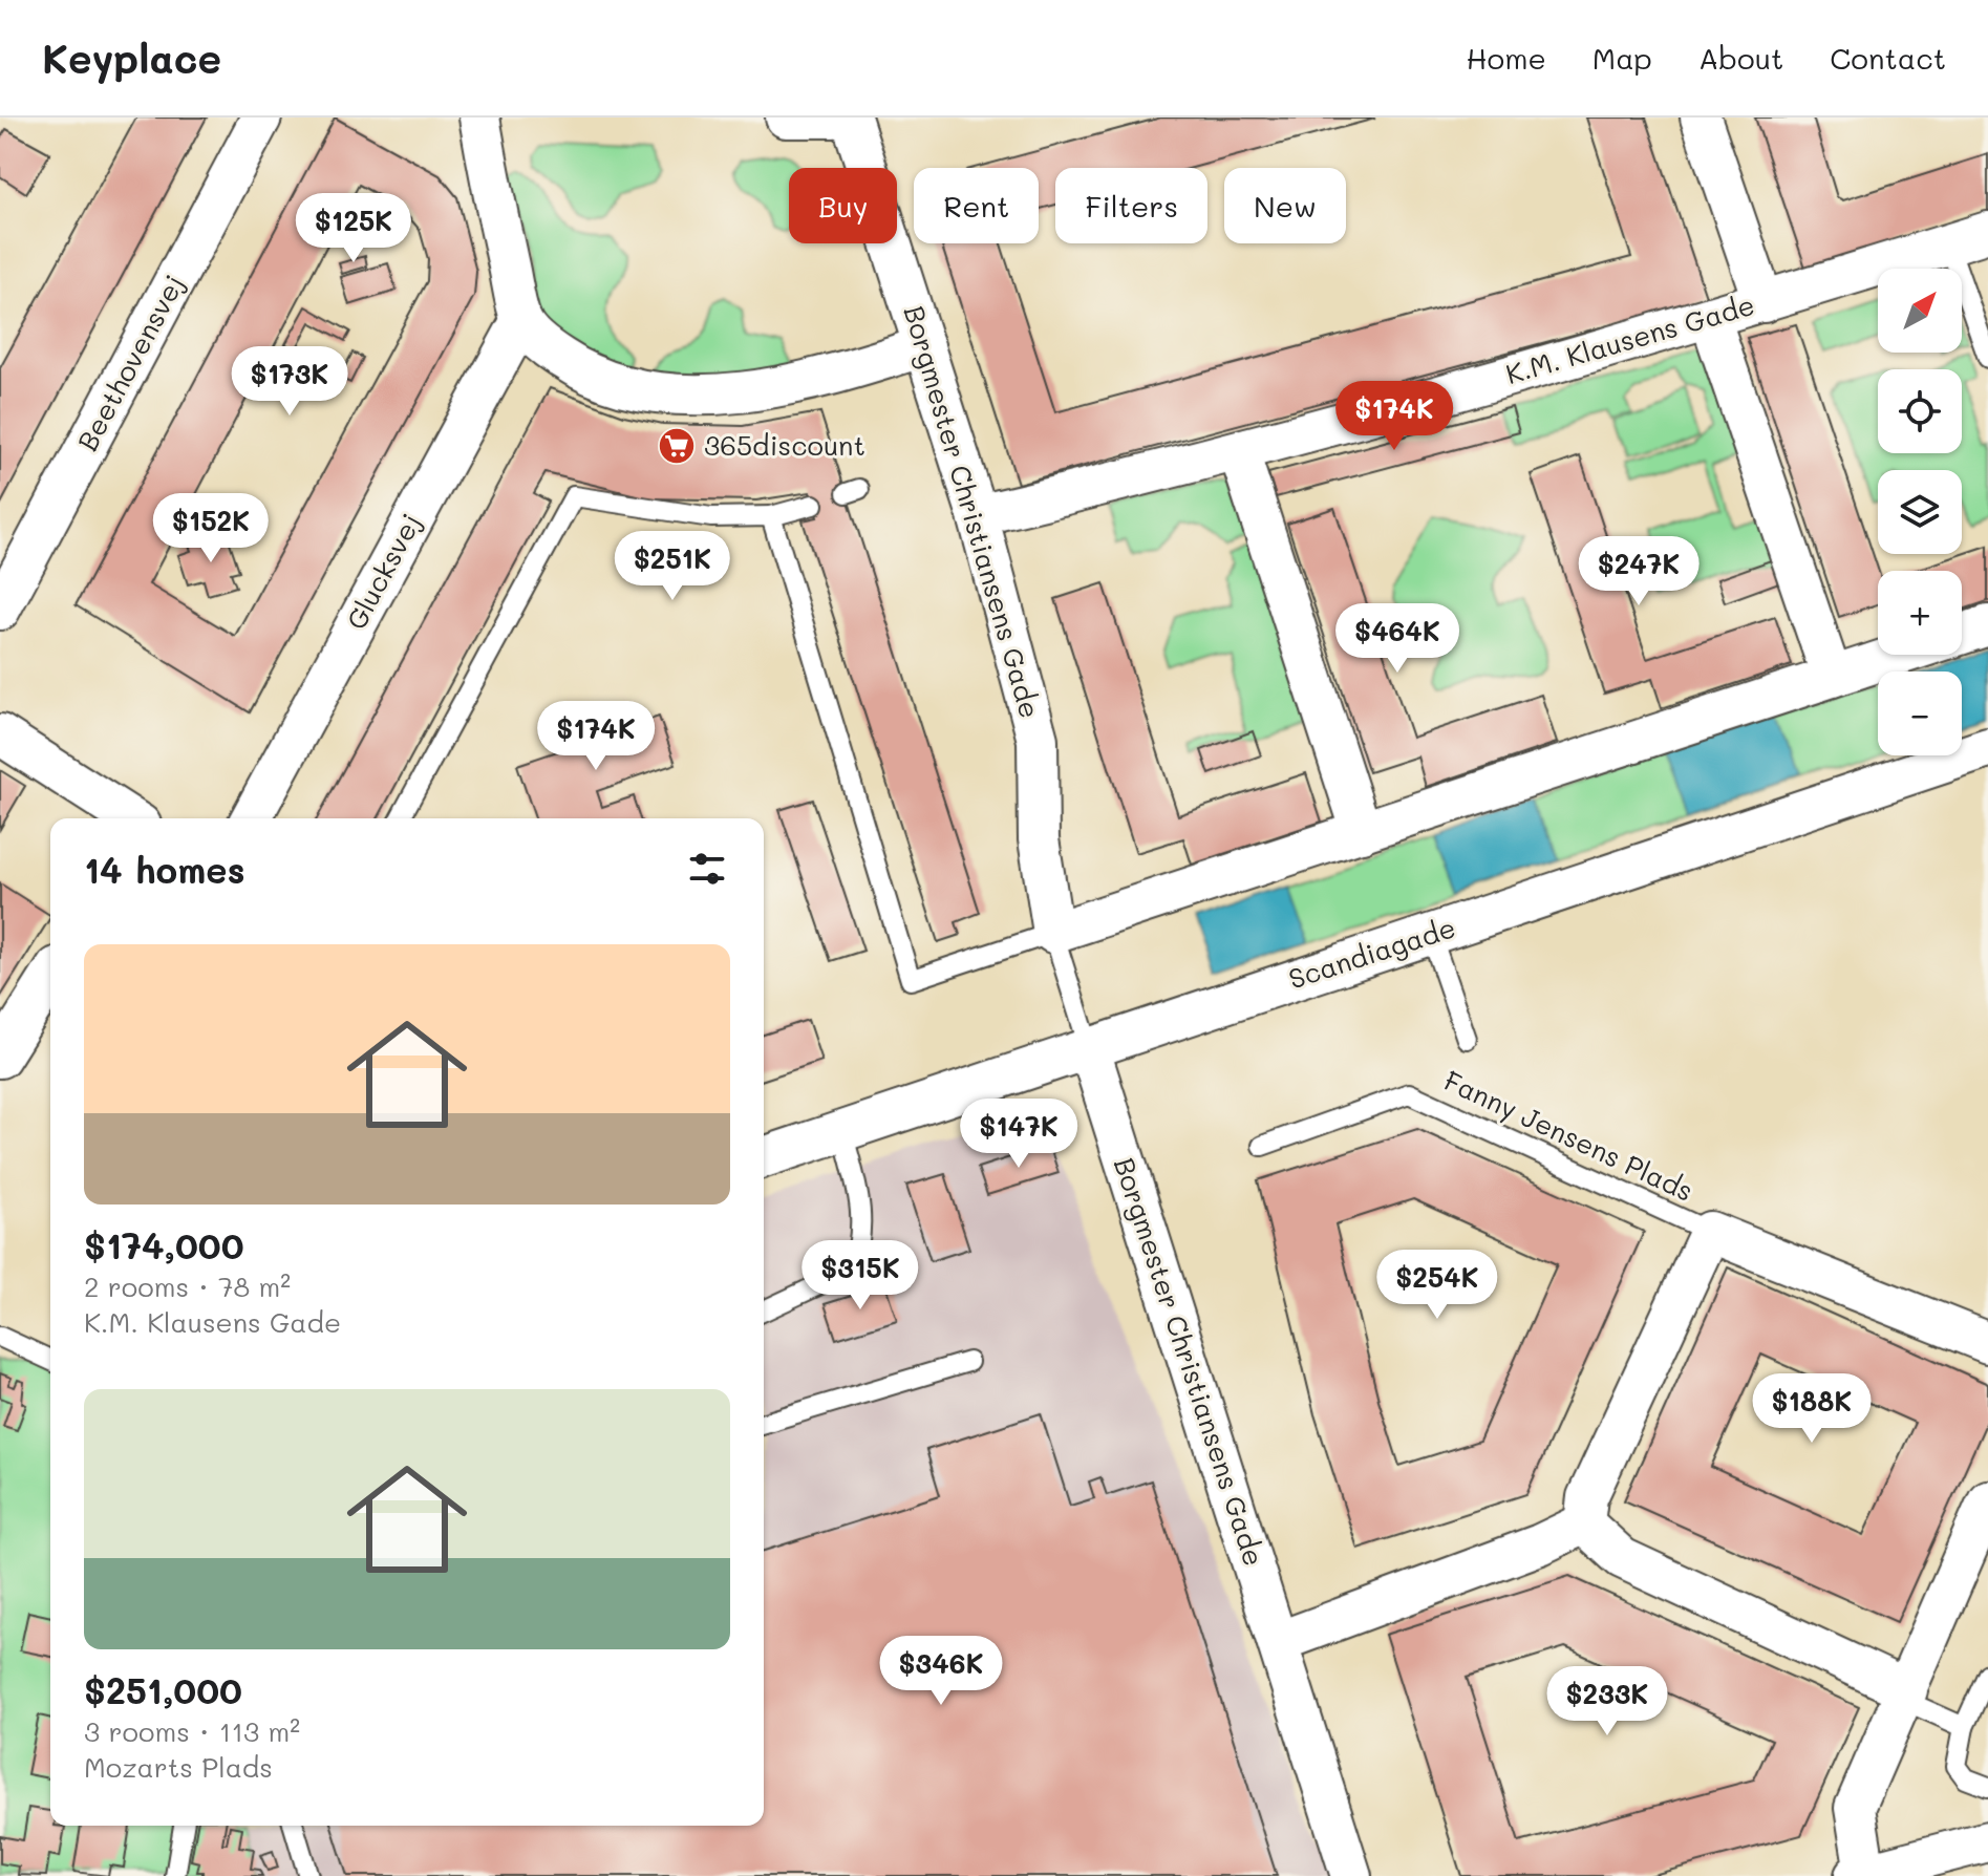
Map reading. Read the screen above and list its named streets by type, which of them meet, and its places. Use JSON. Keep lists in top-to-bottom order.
{
  "streets": {
    "street": [
      "K.M. Klausens Gade",
      "Beethovensvej",
      "Borgmester Christiansens Gade",
      "Glucksvej",
      "Scandiagade"
    ],
    "lane": ["Fanny Jensens Plads"]
  },
  "crossings": [
    ["K.M. Klausens Gade", "Borgmester Christiansens Gade"],
    ["Borgmester Christiansens Gade", "Scandiagade"]
  ],
  "places": {
    "supermarket": ["365discount"]
  },
  "north": "top right",
  "page": {
    "header": "Keyplace",
    "nav": [
      "Home",
      "Map",
      "About",
      "Contact"
    ],
    "chip": [
      "Buy",
      "Rent",
      "Filters",
      "New"
    ],
    "price": [
      "$125K",
      "$173K",
      "$174K",
      "$152K",
      "$251K",
      "$247K",
      "$464K",
      "$174K",
      "$147K",
      "$315K",
      "$254K",
      "$188K",
      "$346K",
      "$233K"
    ],
    "map_buttons": ["+", "−"],
    "heading": "14 homes",
    "list": [
      {
        "name": "$174,000",
        "note": "2 rooms · 78 m² · K.M. Klausens Gade"
      },
      {
        "name": "$251,000",
        "note": "3 rooms · 113 m² · Mozarts Plads"
      }
    ]
  }
}
